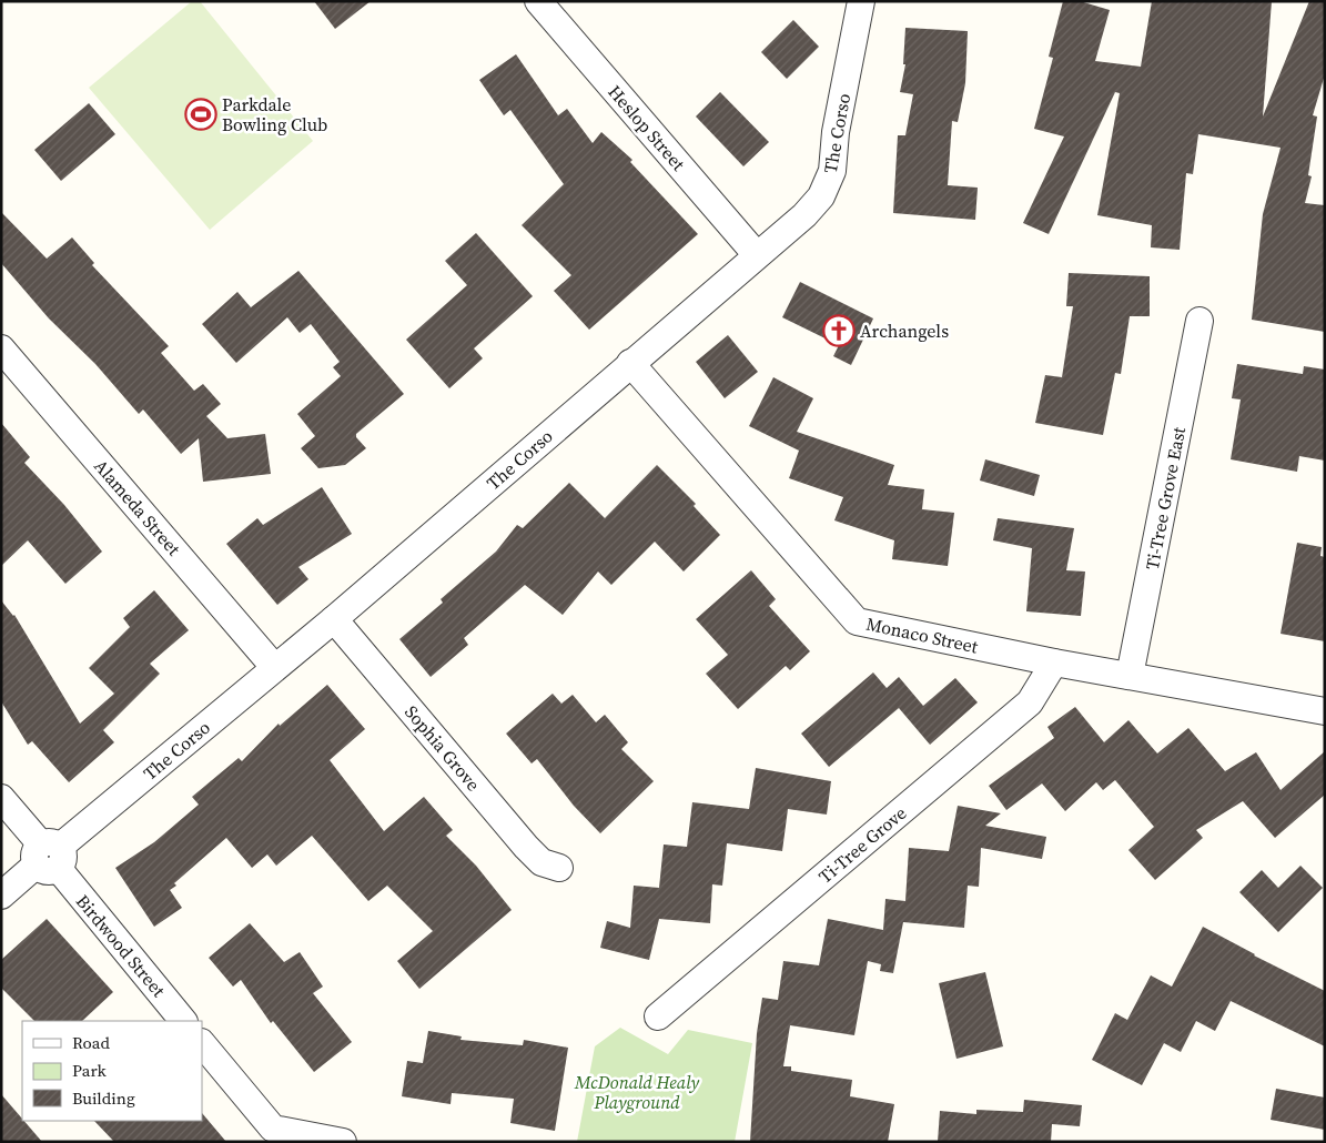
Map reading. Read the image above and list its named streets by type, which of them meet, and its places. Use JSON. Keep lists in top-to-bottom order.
{
  "streets": {
    "street": [
      "Heslop Street",
      "The Corso",
      "Ti-Tree Grove East",
      "Alameda Street",
      "Monaco Street",
      "Sophia Grove",
      "Ti-Tree Grove",
      "Birdwood Street"
    ]
  },
  "crossings": [
    ["Heslop Street", "The Corso"],
    ["The Corso", "Alameda Street"],
    ["The Corso", "Monaco Street"],
    ["The Corso", "Sophia Grove"],
    ["The Corso", "Birdwood Street"],
    ["Ti-Tree Grove East", "Monaco Street"],
    ["Monaco Street", "Ti-Tree Grove"]
  ],
  "parks": ["McDonald Healy Playground"],
  "places": {
    "sports": ["Parkdale Bowling Club"],
    "church": ["Archangels"]
  },
  "legend": ["Road", "Park", "Building"]
}
